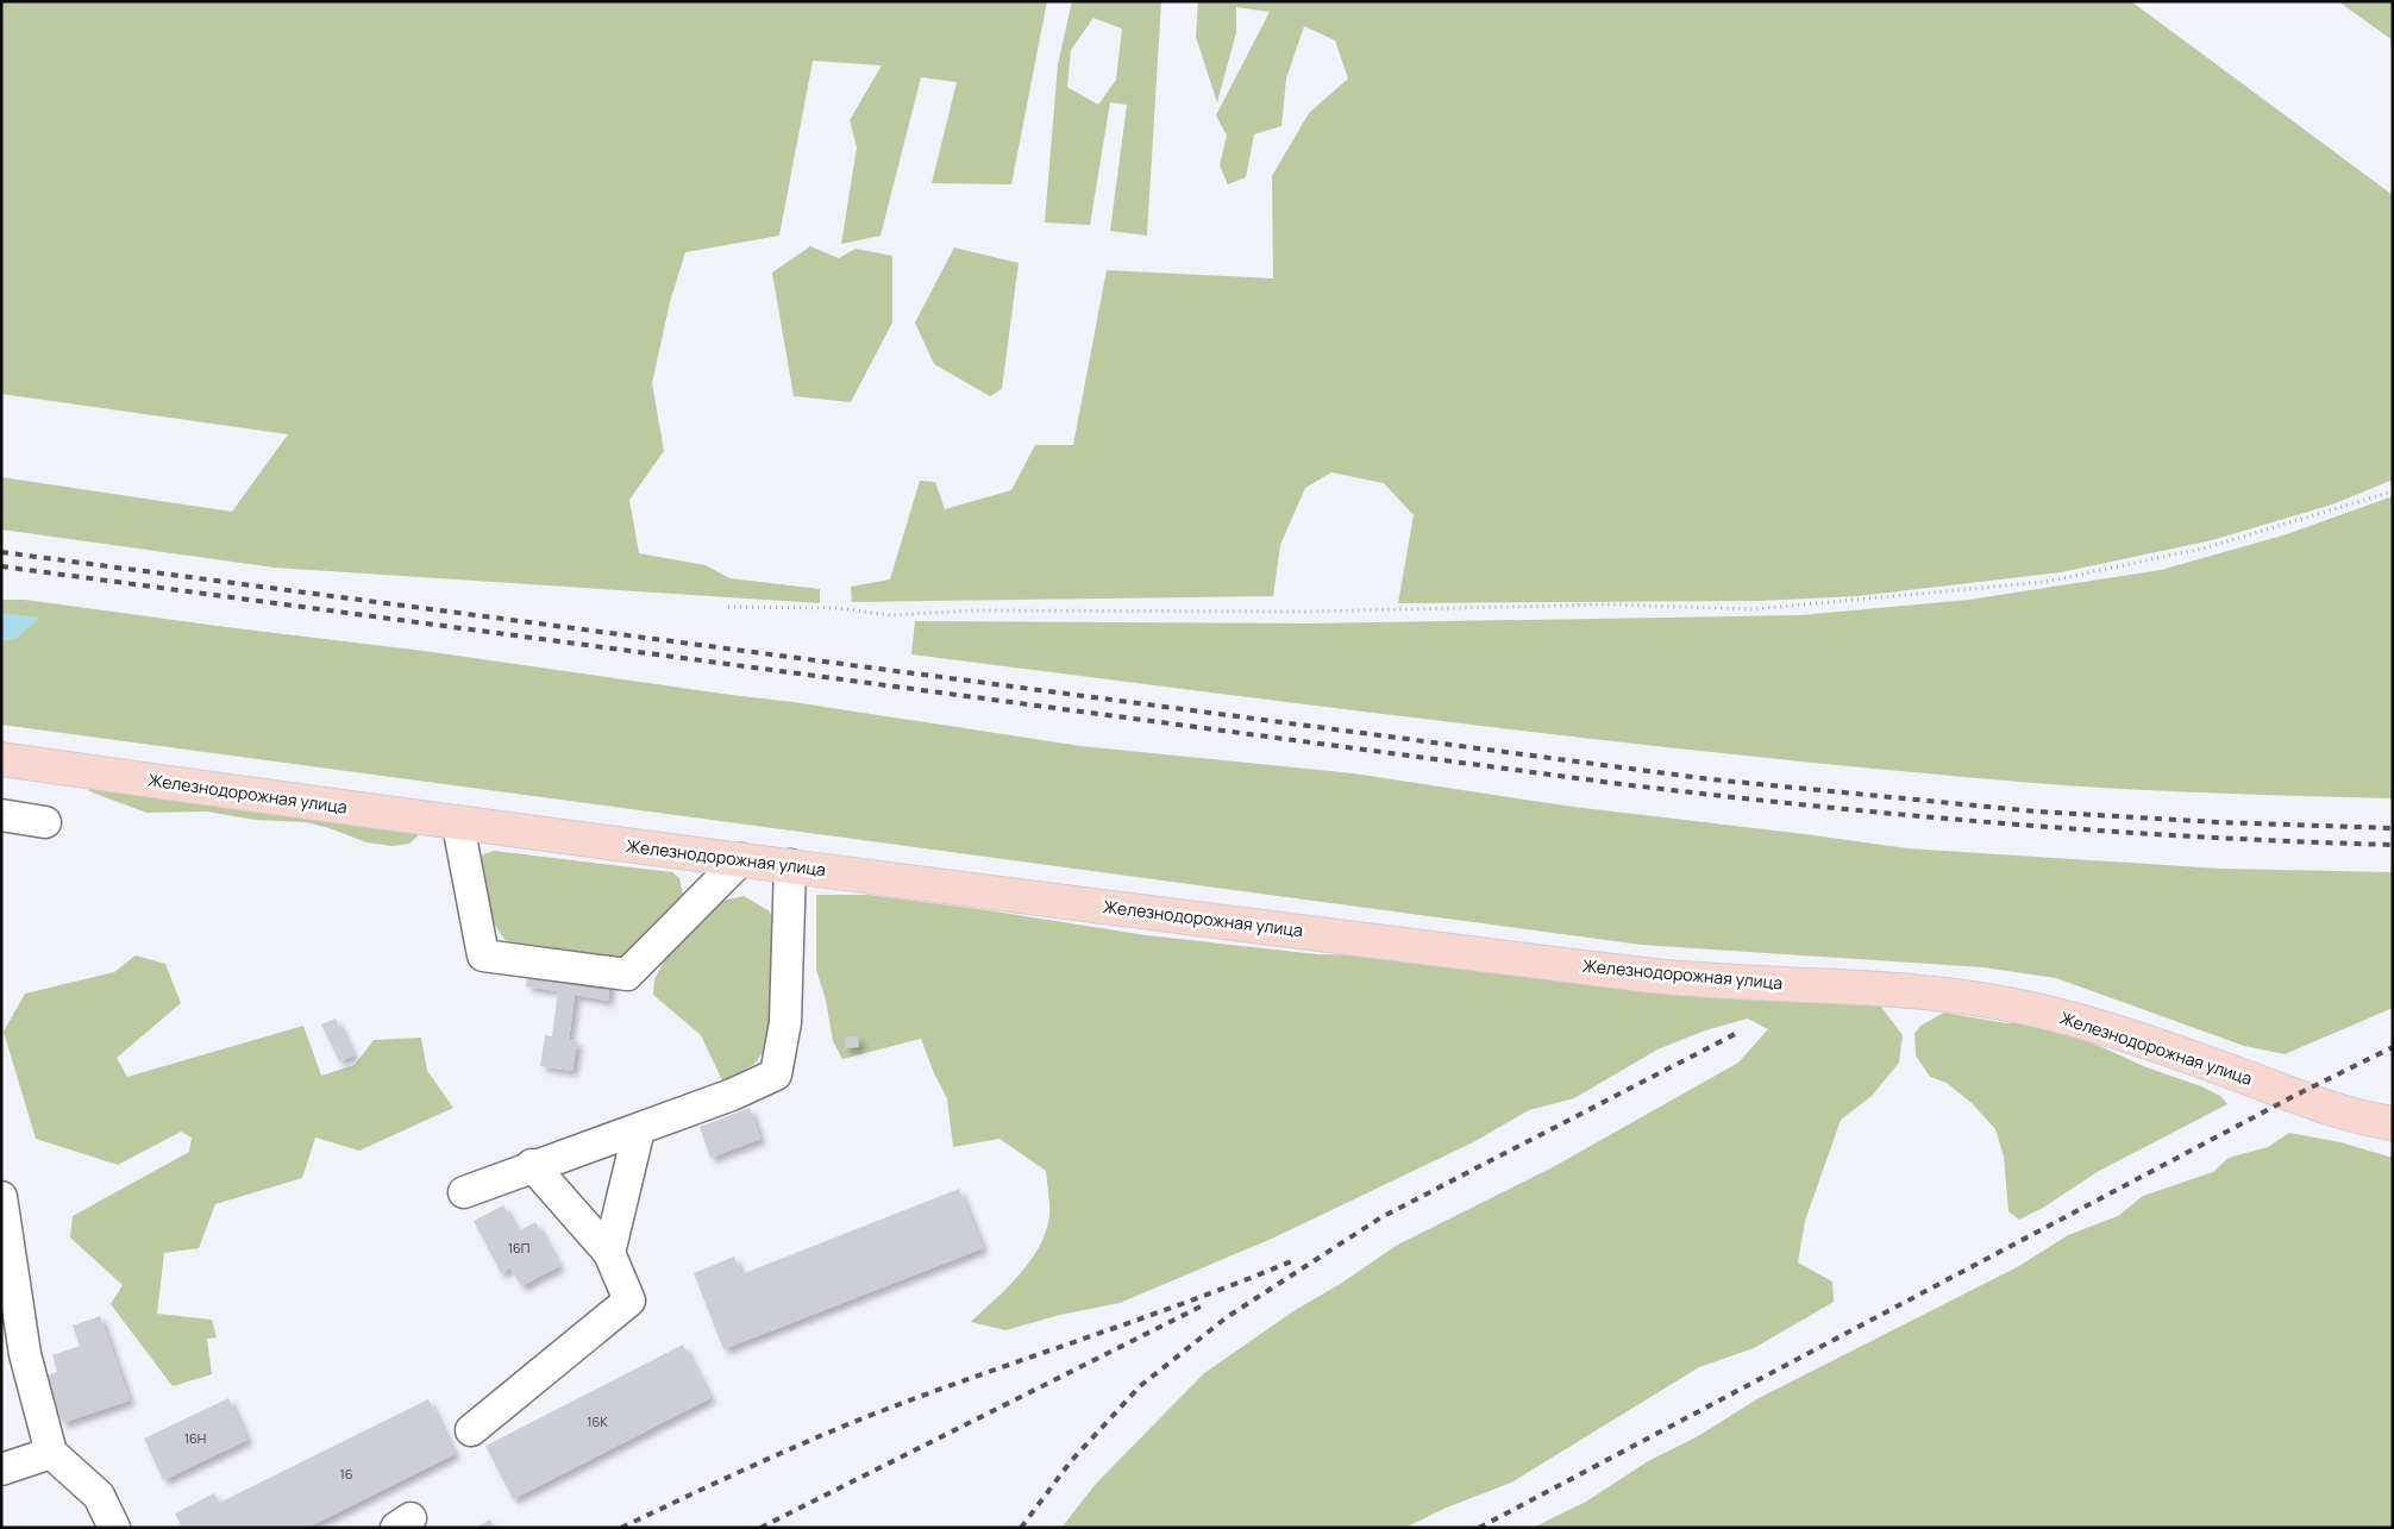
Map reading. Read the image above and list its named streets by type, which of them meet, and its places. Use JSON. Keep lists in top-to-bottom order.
{
  "streets": {
    "main road": ["Железнодорожная улица"]
  },
  "house_numbers": [
    "16П",
    "16К",
    "16Н",
    "16"
  ]
}
